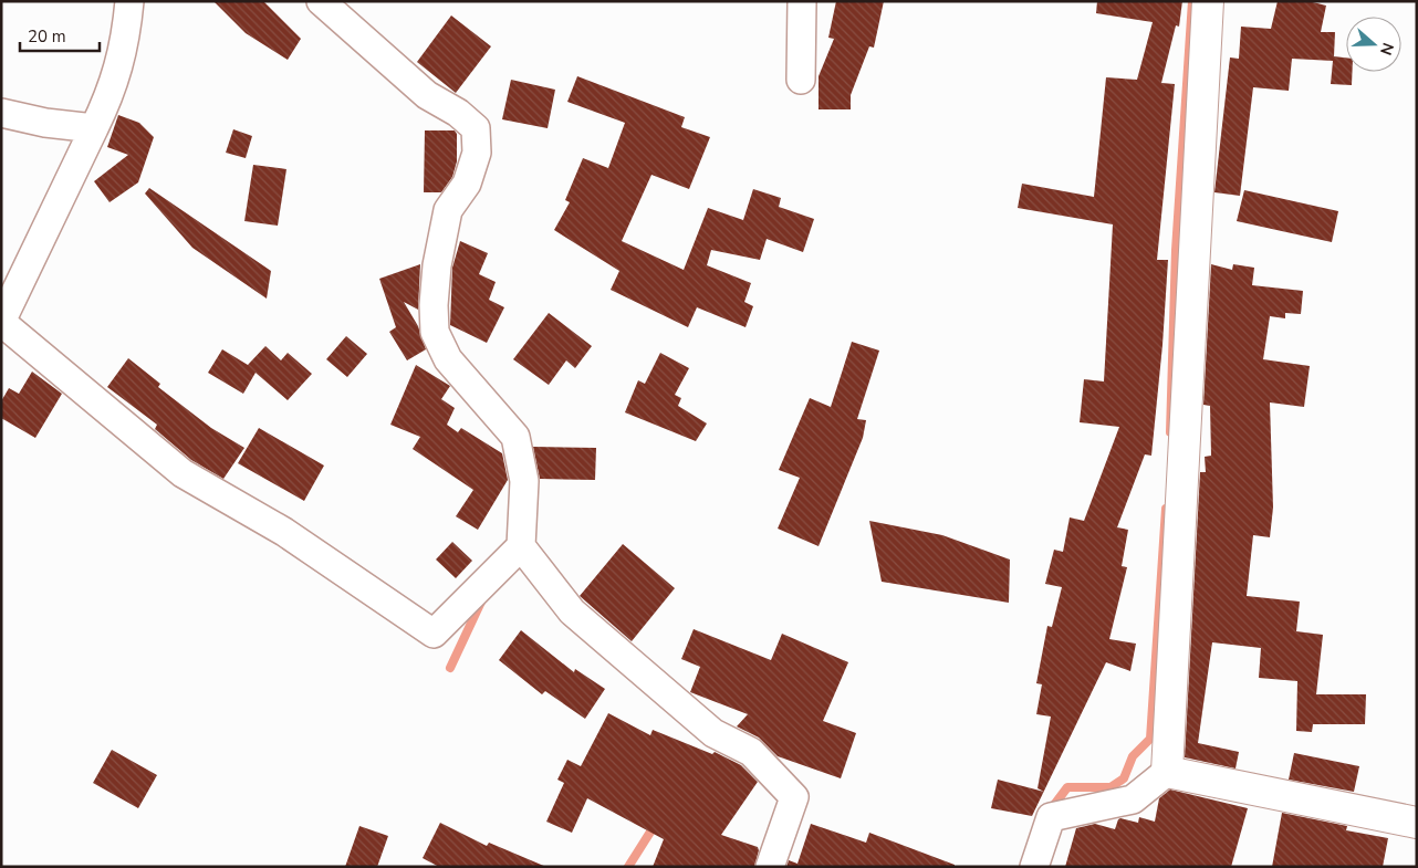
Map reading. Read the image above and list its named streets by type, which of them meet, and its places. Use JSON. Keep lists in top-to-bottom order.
{
  "scale_bar": "20 m",
  "north": "right"
}
